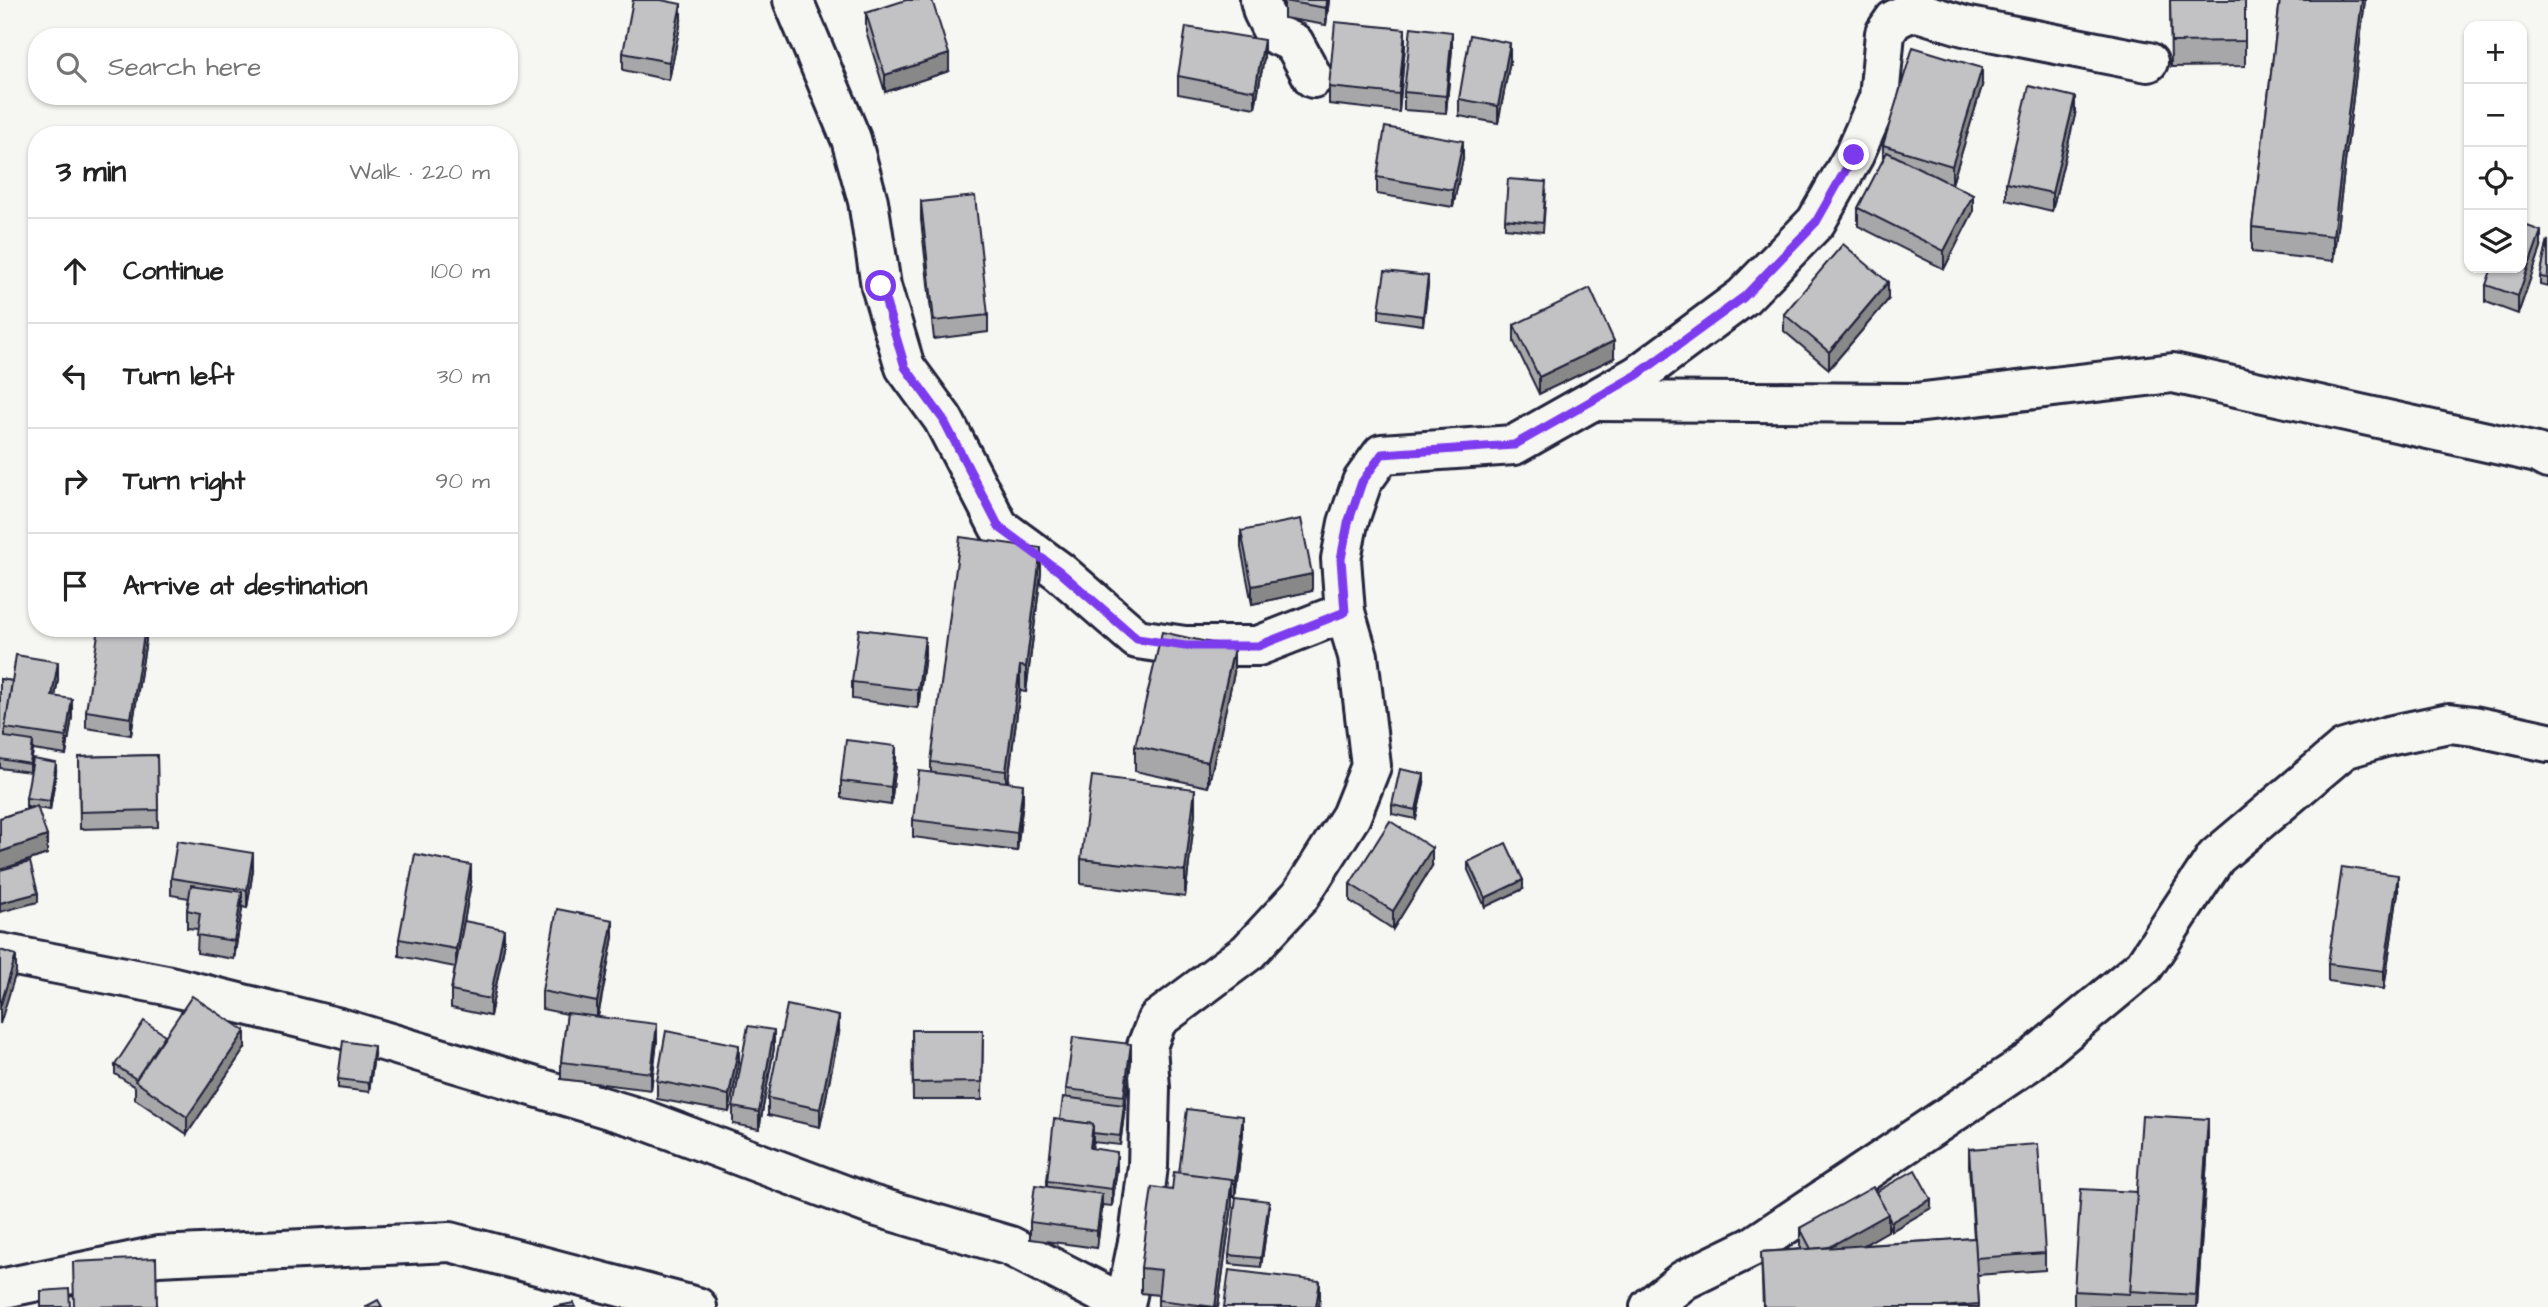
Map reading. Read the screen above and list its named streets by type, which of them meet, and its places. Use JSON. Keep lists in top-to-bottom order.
{
  "page": {
    "map_buttons": ["+", "−"],
    "search": "Search here",
    "heading": ["3 min", "Walk · 220 m"],
    "list": [
      ["Continue", "100 m"],
      ["Turn left", "30 m"],
      ["Turn right", "90 m"],
      "Arrive at destination"
    ]
  }
}
